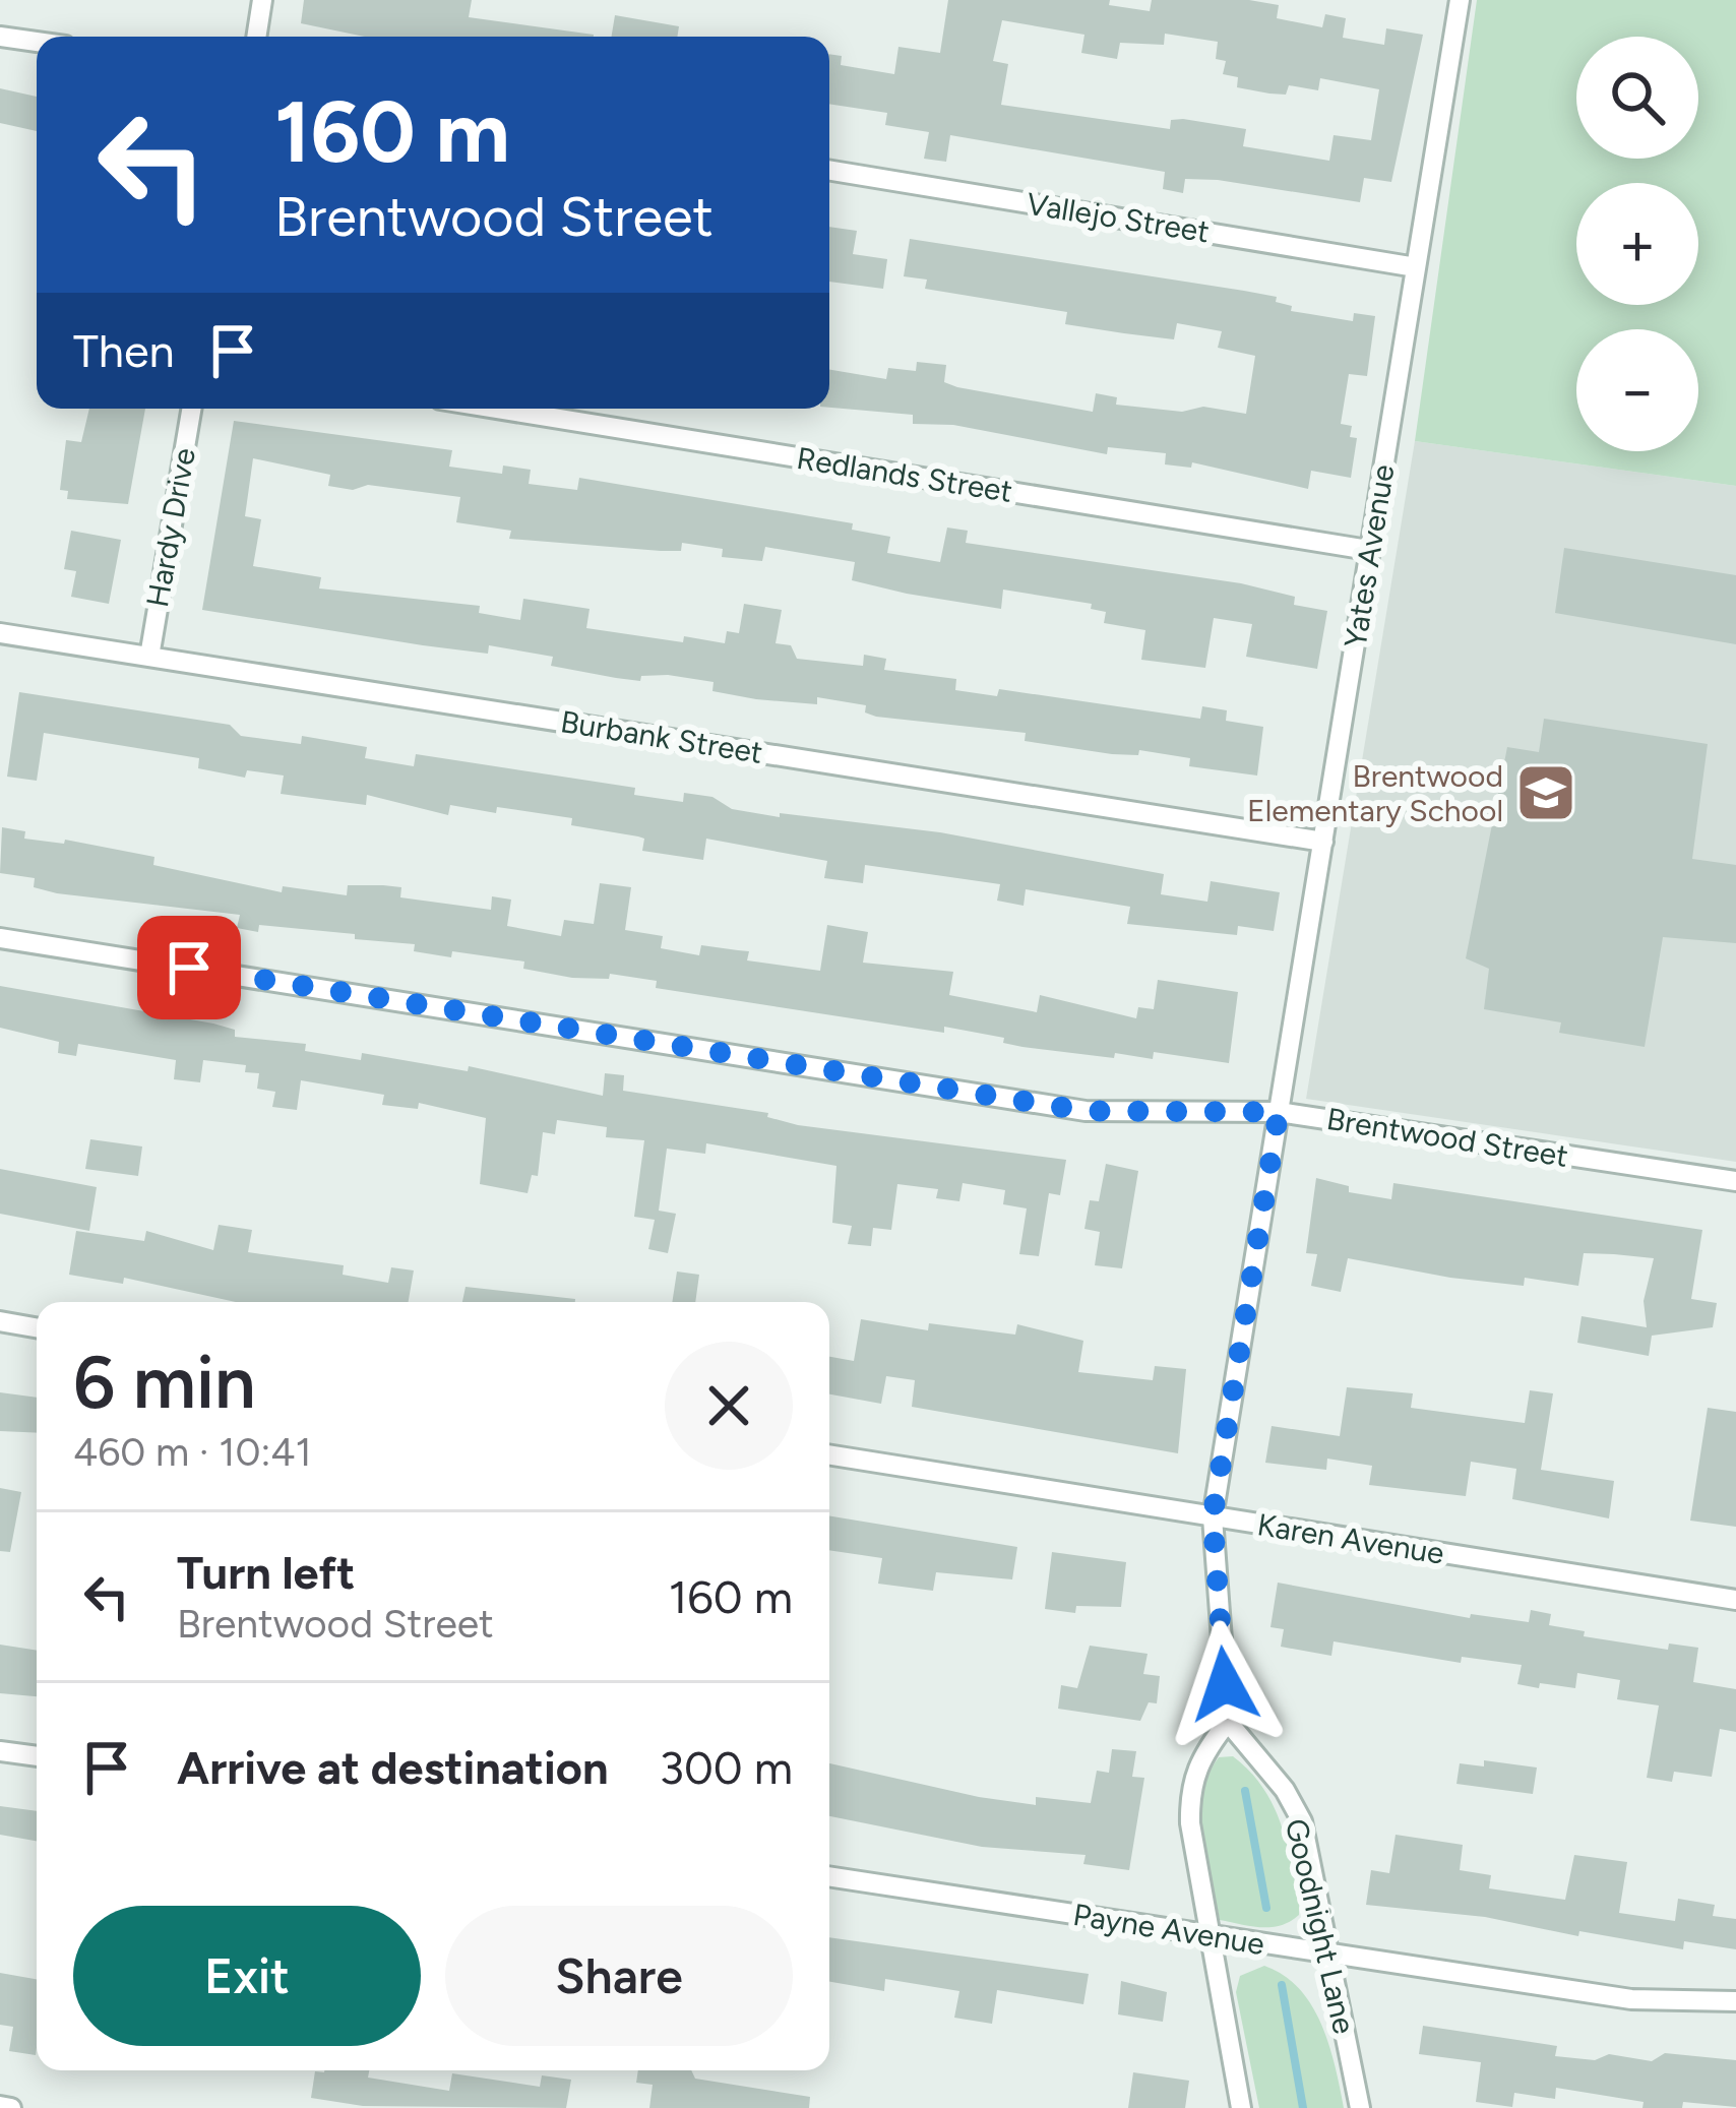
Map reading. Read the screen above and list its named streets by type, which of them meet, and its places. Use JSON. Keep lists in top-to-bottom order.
{
  "streets": {
    "street": [
      "Vallejo Street",
      "Redlands Street",
      "Hardy Drive",
      "Yates Avenue",
      "Burbank Street",
      "Brentwood Street",
      "Karen Avenue",
      "Goodnight Lane",
      "Payne Avenue"
    ]
  },
  "crossings": [
    ["Vallejo Street", "Yates Avenue"],
    ["Redlands Street", "Yates Avenue"],
    ["Hardy Drive", "Burbank Street"],
    ["Yates Avenue", "Burbank Street"],
    ["Yates Avenue", "Brentwood Street"],
    ["Goodnight Lane", "Payne Avenue"]
  ],
  "places": {
    "school or university": ["Brentwood Elementary School"]
  },
  "page": {
    "map_buttons": ["+", "−"],
    "turn": ["160 m", "Brentwood Street"],
    "then": "Then",
    "heading": ["6 min", "460 m · 10:41"],
    "list": [
      {
        "name": "Turn left",
        "note": "Brentwood Street",
        "value": "160 m"
      },
      {
        "name": "Arrive at destination",
        "value": "300 m"
      }
    ],
    "buttons": ["Exit", "Share"]
  }
}
